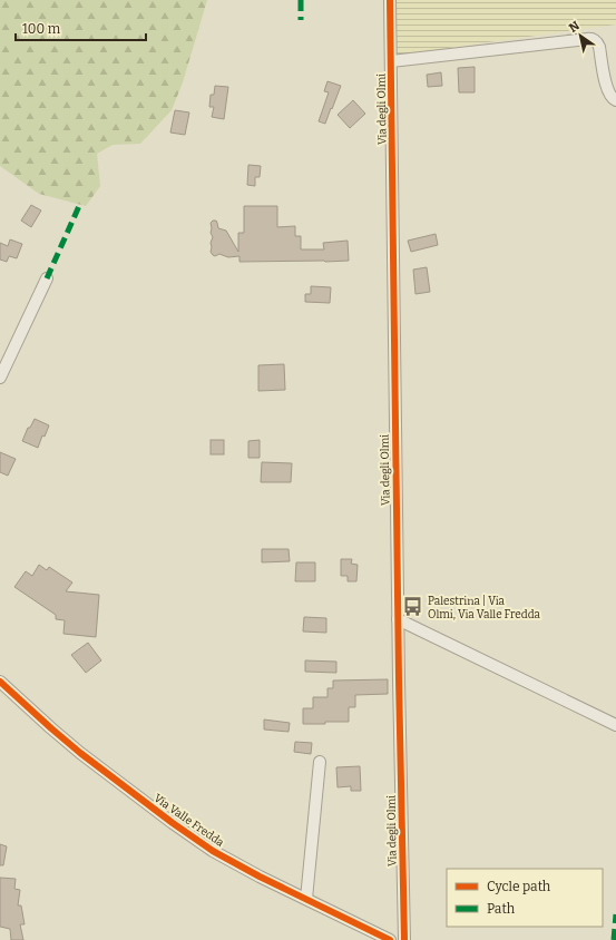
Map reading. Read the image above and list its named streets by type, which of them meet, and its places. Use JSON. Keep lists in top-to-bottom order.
{
  "streets": {
    "street": ["Via degli Olmi", "Via Valle Fredda"]
  },
  "places": {
    "bus stop": ["Palestrina | Via Olmi, Via Valle Fredda"]
  },
  "legend": ["Cycle path", "Path"],
  "scale_bar": "100 m",
  "north": "top left"
}
